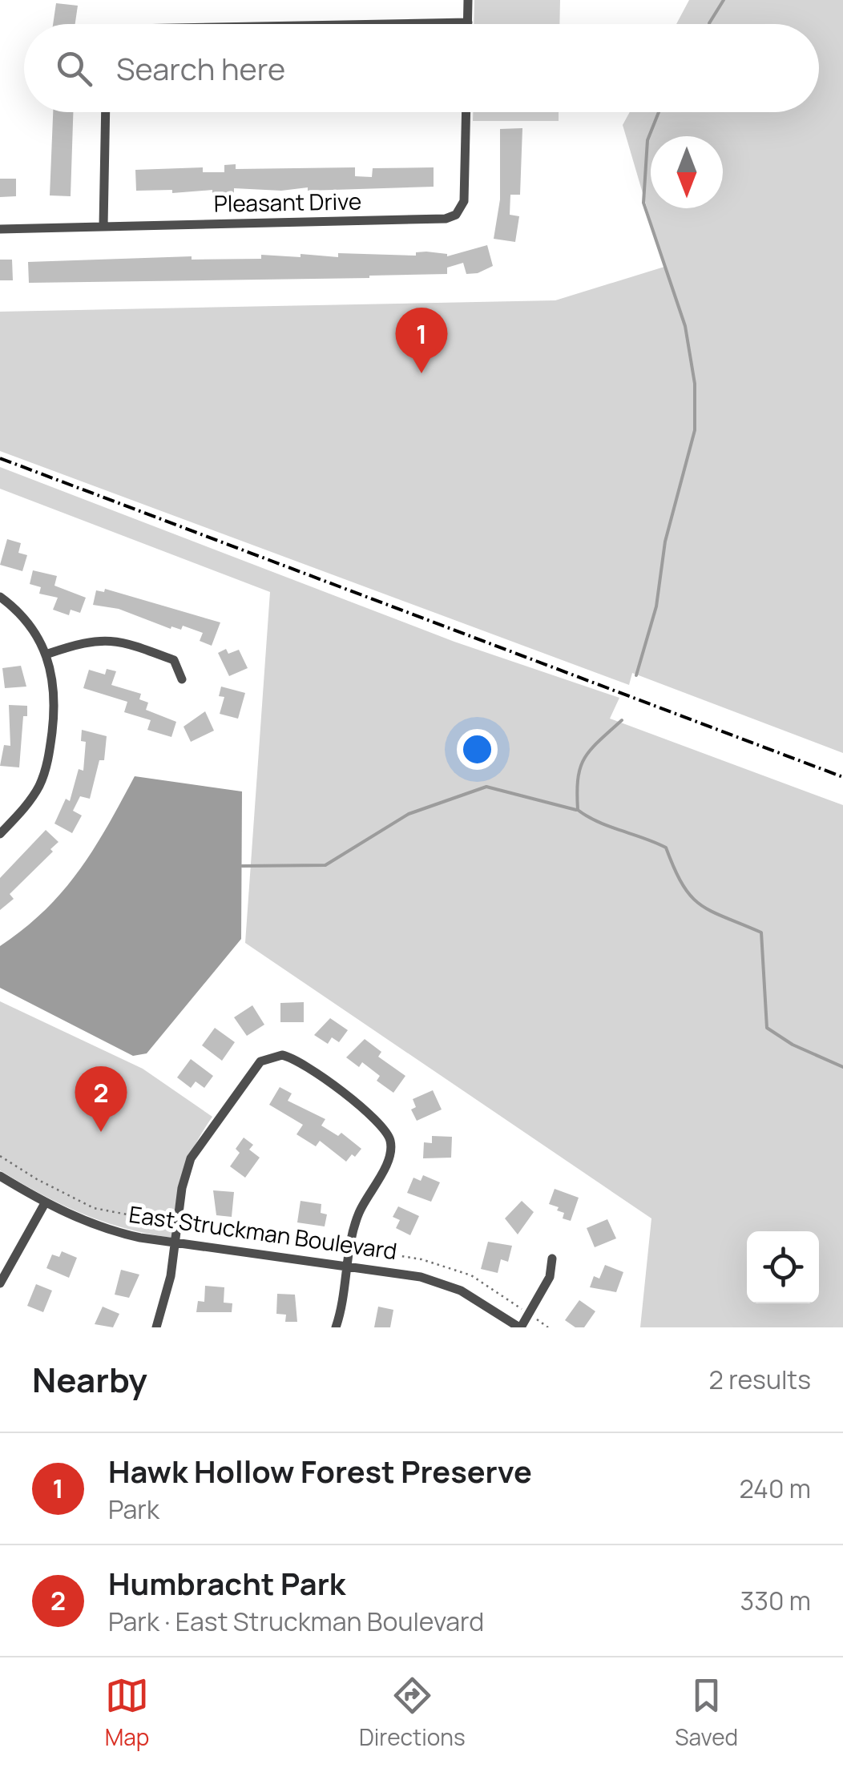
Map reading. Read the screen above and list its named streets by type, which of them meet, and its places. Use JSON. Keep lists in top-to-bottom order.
{
  "streets": {
    "street": ["Pleasant Drive", "East Struckman Boulevard"]
  },
  "north": "bottom",
  "page": {
    "search": "Search here",
    "pins": ["1", "2"],
    "heading": ["Nearby", "2 results"],
    "list": [
      {
        "mark": "1",
        "name": "Hawk Hollow Forest Preserve",
        "note": "Park",
        "value": "240 m"
      },
      {
        "mark": "2",
        "name": "Humbracht Park",
        "note": "Park · East Struckman Boulevard",
        "value": "330 m"
      }
    ],
    "nav": ["Map", "Directions", "Saved"]
  }
}
